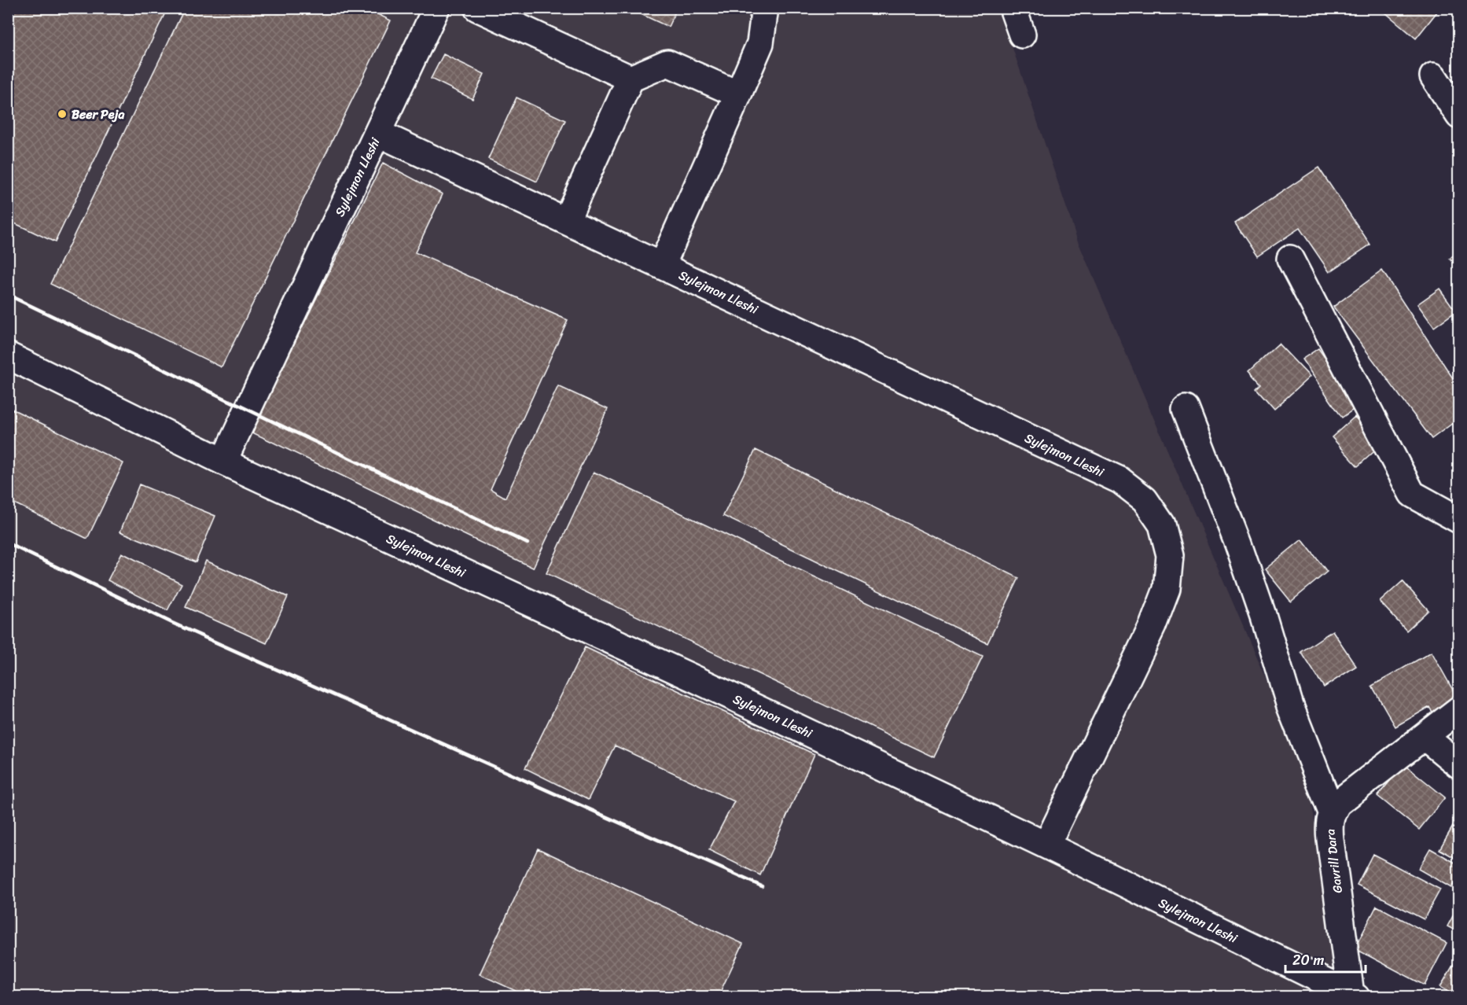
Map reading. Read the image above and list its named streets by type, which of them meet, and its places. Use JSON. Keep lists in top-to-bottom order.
{
  "streets": {
    "street": ["Sylejmon Lleshi", "Gavrill Dara"]
  },
  "crossings": [
    ["Sylejmon Lleshi", "Gavrill Dara"]
  ],
  "places": ["Beer Peja"],
  "scale_bar": "20 m"
}
